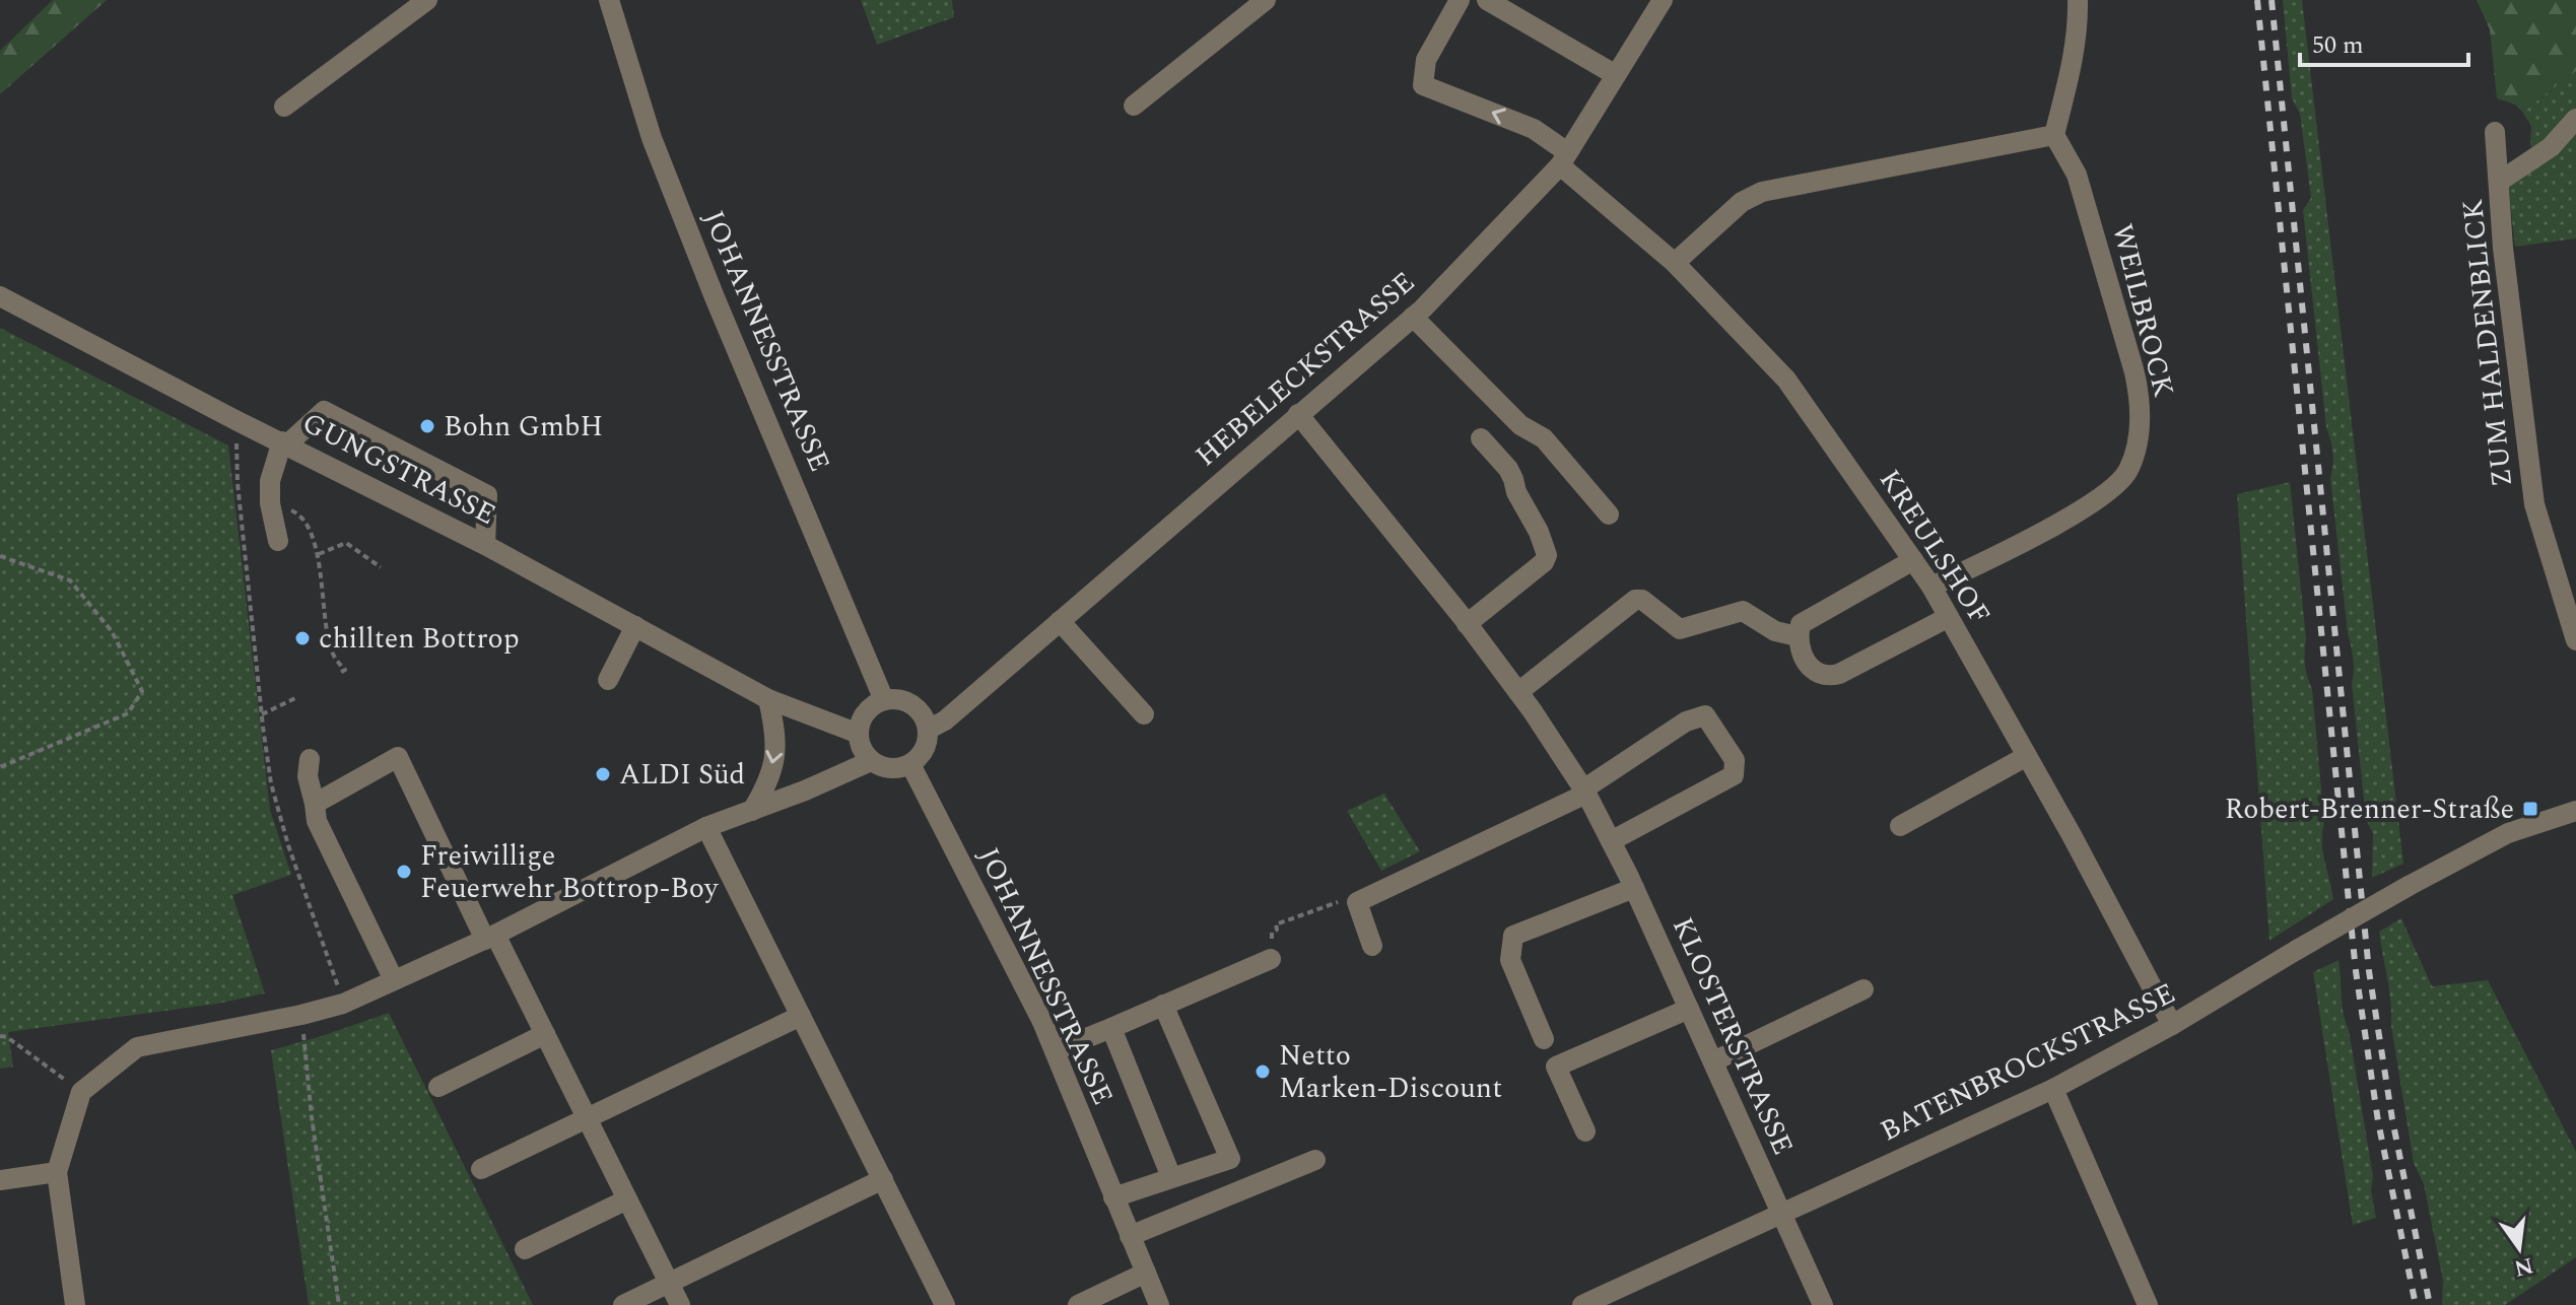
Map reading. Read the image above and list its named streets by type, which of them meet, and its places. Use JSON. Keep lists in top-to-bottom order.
{
  "streets": {
    "street": [
      "WEILBROCK",
      "JOHANNESSTRASSE",
      "ZUM HALDENBLICK",
      "HEBELECKSTRASSE",
      "GUNGSTRASSE",
      "KREULSHOF",
      "KLOSTERSTRASSE",
      "BATENBROCKSTRASSE"
    ]
  },
  "crossings": [
    ["WEILBROCK", "KREULSHOF"],
    ["JOHANNESSTRASSE", "HEBELECKSTRASSE"],
    ["JOHANNESSTRASSE", "GUNGSTRASSE"],
    ["HEBELECKSTRASSE", "GUNGSTRASSE"],
    ["HEBELECKSTRASSE", "KREULSHOF"],
    ["HEBELECKSTRASSE", "KLOSTERSTRASSE"],
    ["KREULSHOF", "BATENBROCKSTRASSE"],
    ["KLOSTERSTRASSE", "BATENBROCKSTRASSE"]
  ],
  "places": {
    "other": [
      "Bohn GmbH",
      "chillten Bottrop",
      "ALDI Süd",
      "Freiwillige Feuerwehr Bottrop-Boy",
      "Netto Marken-Discount"
    ],
    "transit": ["Robert-Brenner-Straße"]
  },
  "scale_bar": "50 m",
  "north": "bottom"
}
